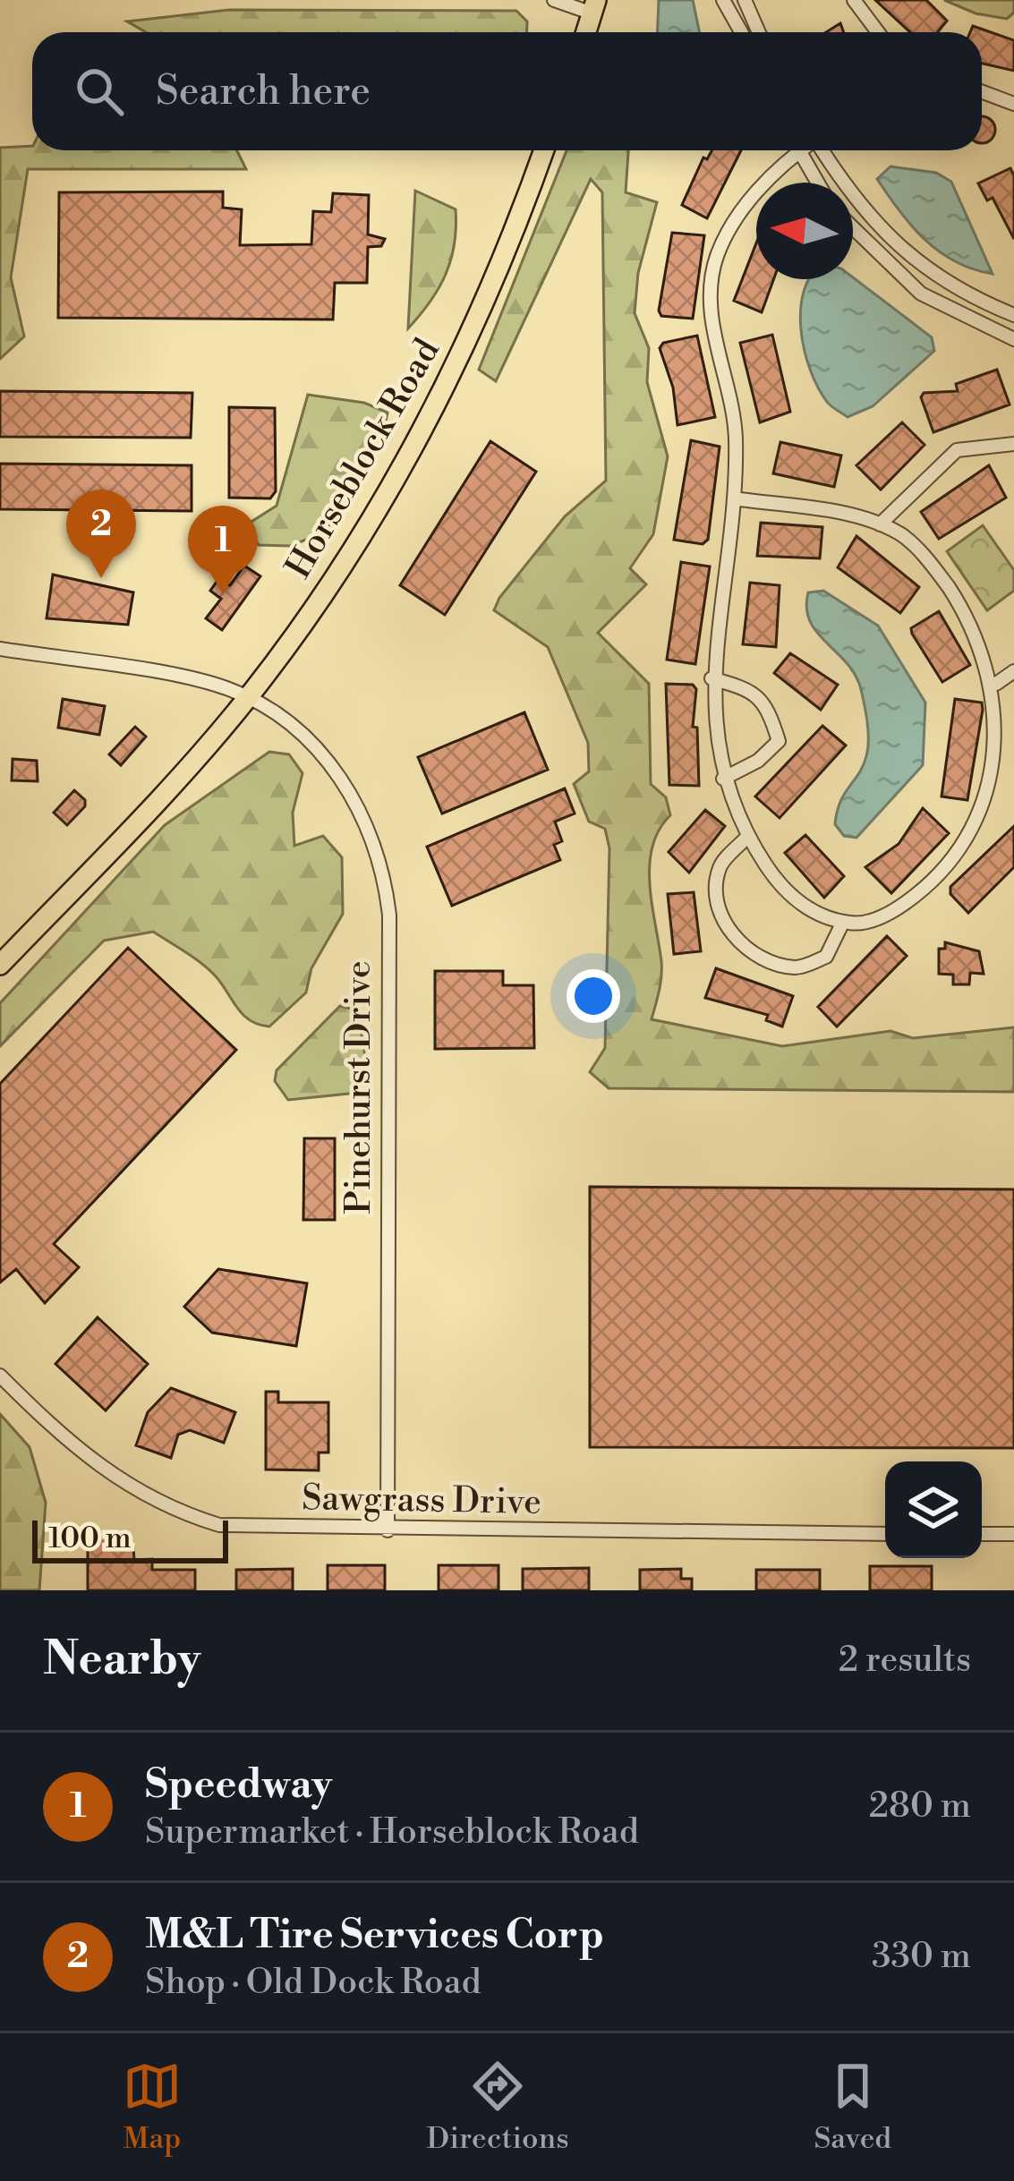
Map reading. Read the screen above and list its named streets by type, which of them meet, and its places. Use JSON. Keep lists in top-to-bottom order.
{
  "streets": {
    "main road": ["Horseblock Road"],
    "street": ["Pinehurst Drive", "Sawgrass Drive"]
  },
  "crossings": [
    ["Horseblock Road", "Pinehurst Drive"],
    ["Pinehurst Drive", "Sawgrass Drive"]
  ],
  "scale_bar": "100 m",
  "north": "left",
  "page": {
    "search": "Search here",
    "pins": ["2", "1"],
    "scale": "100 m",
    "heading": ["Nearby", "2 results"],
    "list": [
      {
        "mark": "1",
        "name": "Speedway",
        "note": "Supermarket · Horseblock Road",
        "value": "280 m"
      },
      {
        "mark": "2",
        "name": "M&L Tire Services Corp",
        "note": "Shop · Old Dock Road",
        "value": "330 m"
      }
    ],
    "nav": ["Map", "Directions", "Saved"]
  }
}
